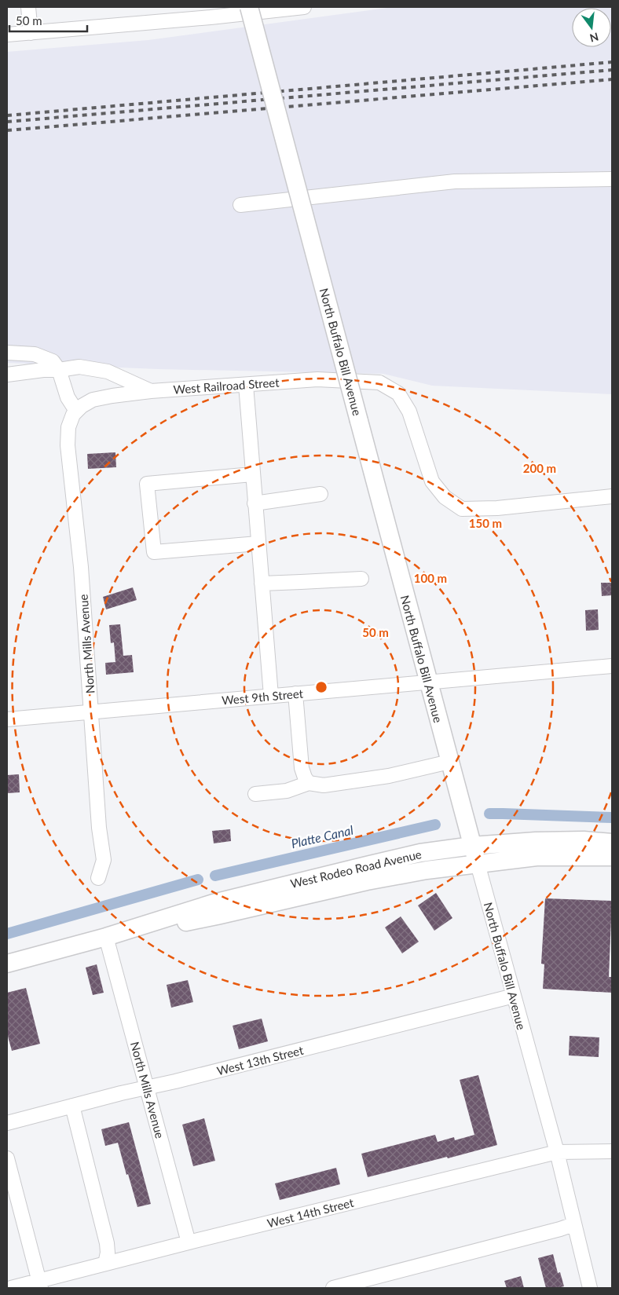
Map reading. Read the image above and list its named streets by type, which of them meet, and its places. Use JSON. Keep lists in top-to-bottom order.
{
  "streets": {
    "main road": ["North Buffalo Bill Avenue", "West Rodeo Road Avenue"],
    "street": [
      "West Railroad Street",
      "North Mills Avenue",
      "West 9th Street",
      "West 13th Street",
      "West 14th Street"
    ]
  },
  "crossings": [
    ["North Buffalo Bill Avenue", "West 9th Street"],
    ["North Buffalo Bill Avenue", "West Rodeo Road Avenue"],
    ["North Buffalo Bill Avenue", "West 13th Street"],
    ["North Buffalo Bill Avenue", "West 14th Street"],
    ["West Railroad Street", "North Mills Avenue"],
    ["North Mills Avenue", "West 9th Street"],
    ["North Mills Avenue", "West Rodeo Road Avenue"],
    ["North Mills Avenue", "West 13th Street"],
    ["North Mills Avenue", "West 14th Street"]
  ],
  "water": ["Platte Canal"],
  "scale_bar": "50 m",
  "north": "bottom",
  "rings": [
    "200 m",
    "150 m",
    "100 m",
    "50 m"
  ]
}
